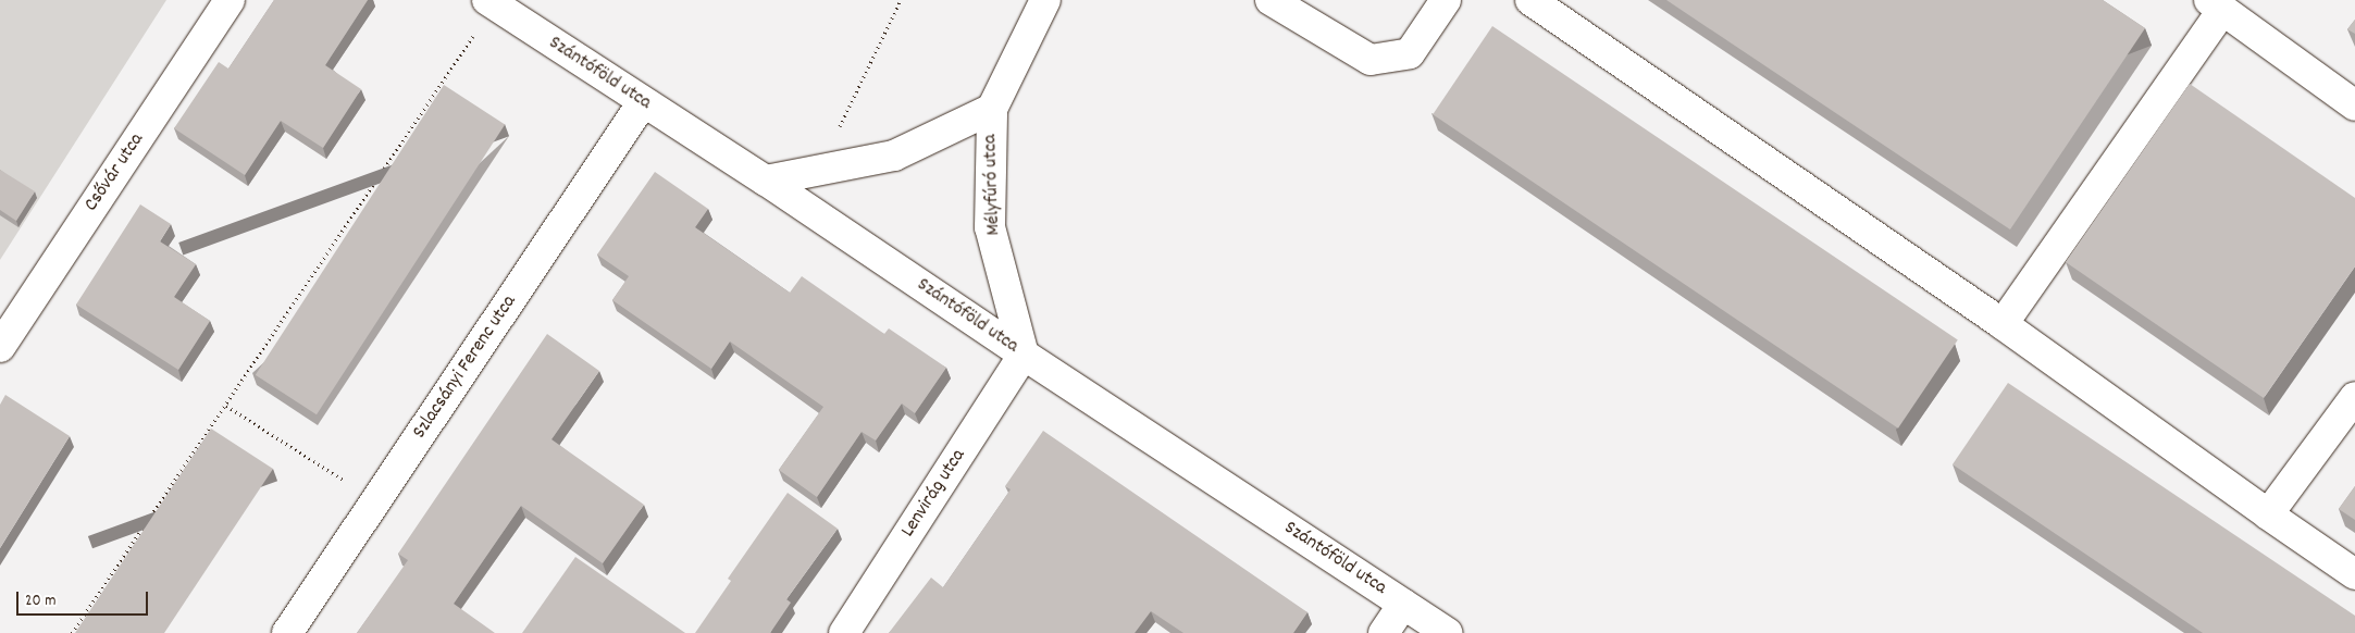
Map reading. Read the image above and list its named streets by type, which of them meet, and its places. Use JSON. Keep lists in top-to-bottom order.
{
  "streets": {
    "street": [
      "Szántóföld utca",
      "Csővár utca",
      "Mélyfúró utca",
      "Szlacsányi Ferenc utca",
      "Lenvirág utca"
    ]
  },
  "crossings": [
    ["Szántóföld utca", "Mélyfúró utca"],
    ["Szántóföld utca", "Szlacsányi Ferenc utca"],
    ["Szántóföld utca", "Lenvirág utca"],
    ["Mélyfúró utca", "Lenvirág utca"]
  ],
  "scale_bar": "20 m"
}
